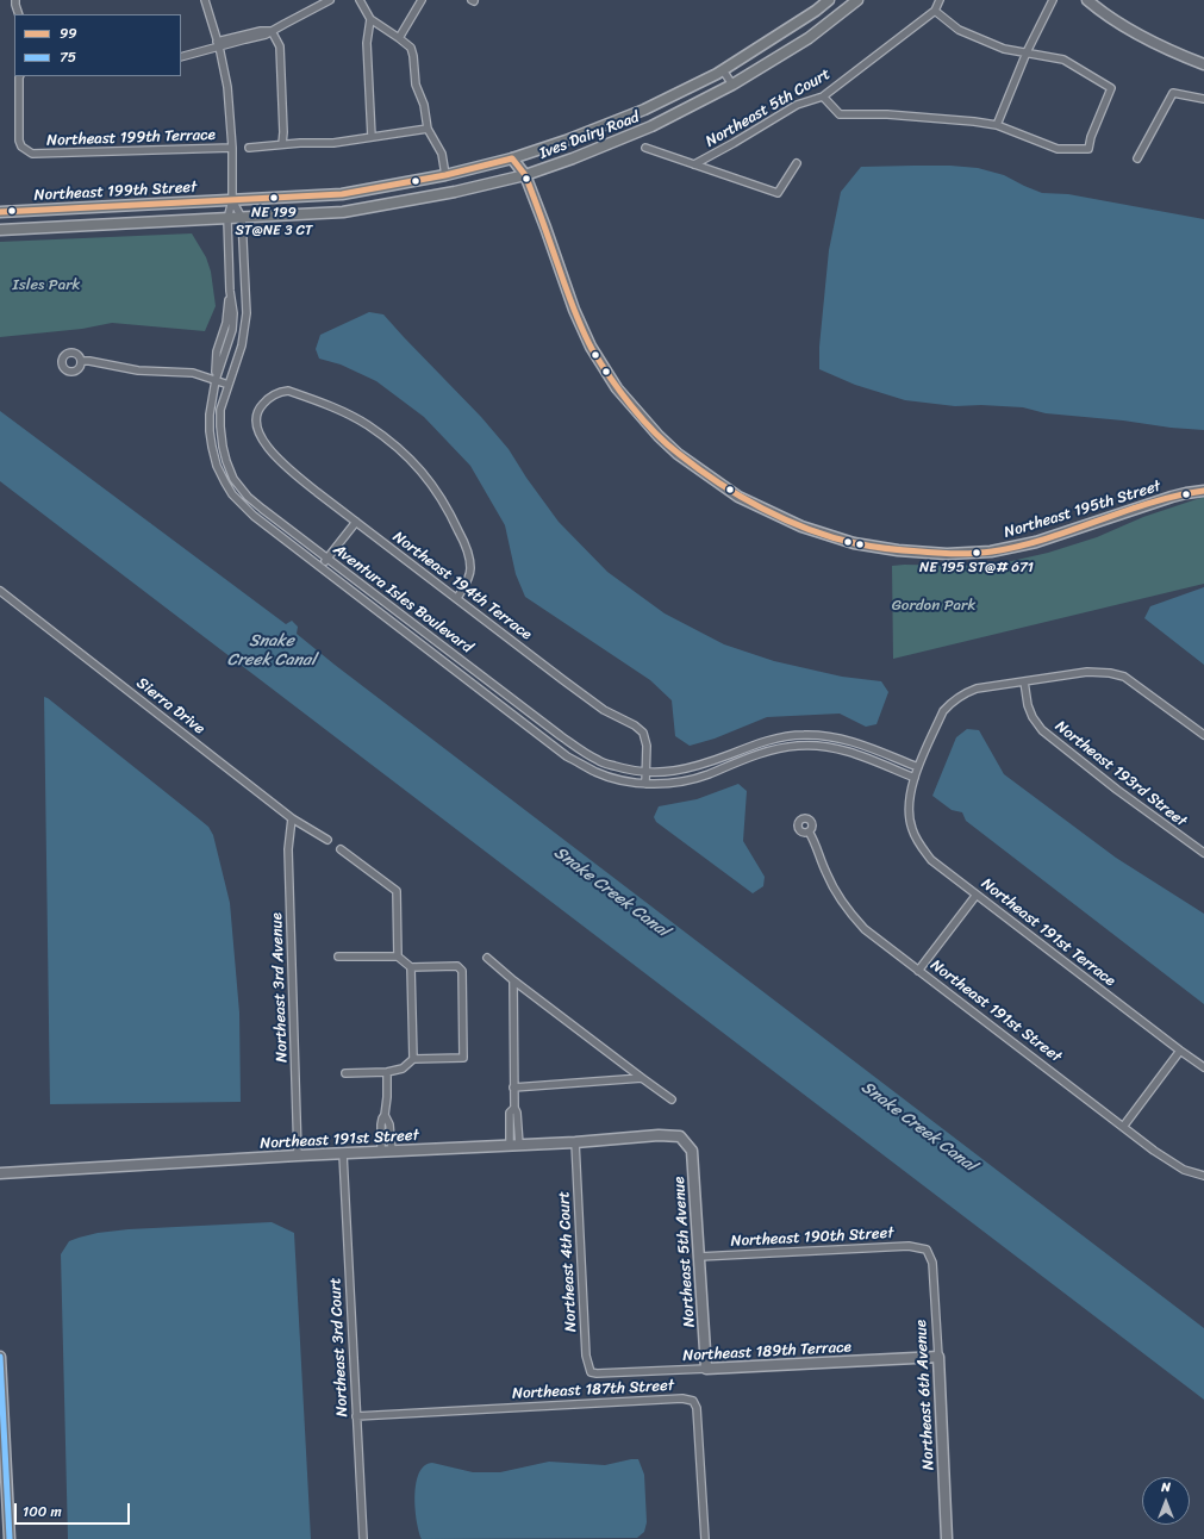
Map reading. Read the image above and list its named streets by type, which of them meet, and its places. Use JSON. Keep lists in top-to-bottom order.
{
  "streets": {
    "main road": ["Ives Dairy Road", "Northeast 199th Street"],
    "street": [
      "Northeast 5th Court",
      "Northeast 199th Terrace",
      "Northeast 195th Street",
      "Northeast 194th Terrace",
      "Aventura Isles Boulevard",
      "Sierra Drive",
      "Northeast 193rd Street",
      "Northeast 191st Terrace",
      "Northeast 3rd Avenue",
      "Northeast 191st Street",
      "Northeast 190th Street",
      "Northeast 5th Avenue",
      "Northeast 4th Court",
      "Northeast 3rd Court",
      "Northeast 189th Terrace",
      "Northeast 187th Street",
      "Northeast 6th Avenue"
    ]
  },
  "crossings": [
    ["Ives Dairy Road", "Northeast 199th Street"],
    ["Ives Dairy Road", "Northeast 195th Street"],
    ["Ives Dairy Road", "Aventura Isles Boulevard"],
    ["Northeast 199th Street", "Aventura Isles Boulevard"],
    ["Northeast 194th Terrace", "Aventura Isles Boulevard"],
    ["Aventura Isles Boulevard", "Northeast 191st Terrace"],
    ["Sierra Drive", "Northeast 3rd Avenue"],
    ["Northeast 3rd Avenue", "Northeast 191st Street"],
    ["Northeast 191st Street", "Northeast 5th Avenue"],
    ["Northeast 191st Street", "Northeast 4th Court"],
    ["Northeast 191st Street", "Northeast 3rd Court"],
    ["Northeast 190th Street", "Northeast 5th Avenue"],
    ["Northeast 190th Street", "Northeast 6th Avenue"],
    ["Northeast 5th Avenue", "Northeast 189th Terrace"],
    ["Northeast 4th Court", "Northeast 189th Terrace"],
    ["Northeast 3rd Court", "Northeast 187th Street"],
    ["Northeast 189th Terrace", "Northeast 6th Avenue"]
  ],
  "water": ["Snake Creek Canal"],
  "parks": ["Isles Park", "Gordon Park"],
  "places": ["NE 199 ST@NE 3 CT", "NE 195 ST@# 671"],
  "lines": ["transit line 99", "transit line 75"],
  "legend": ["99", "75"],
  "scale_bar": "100 m",
  "north": "top"
}
